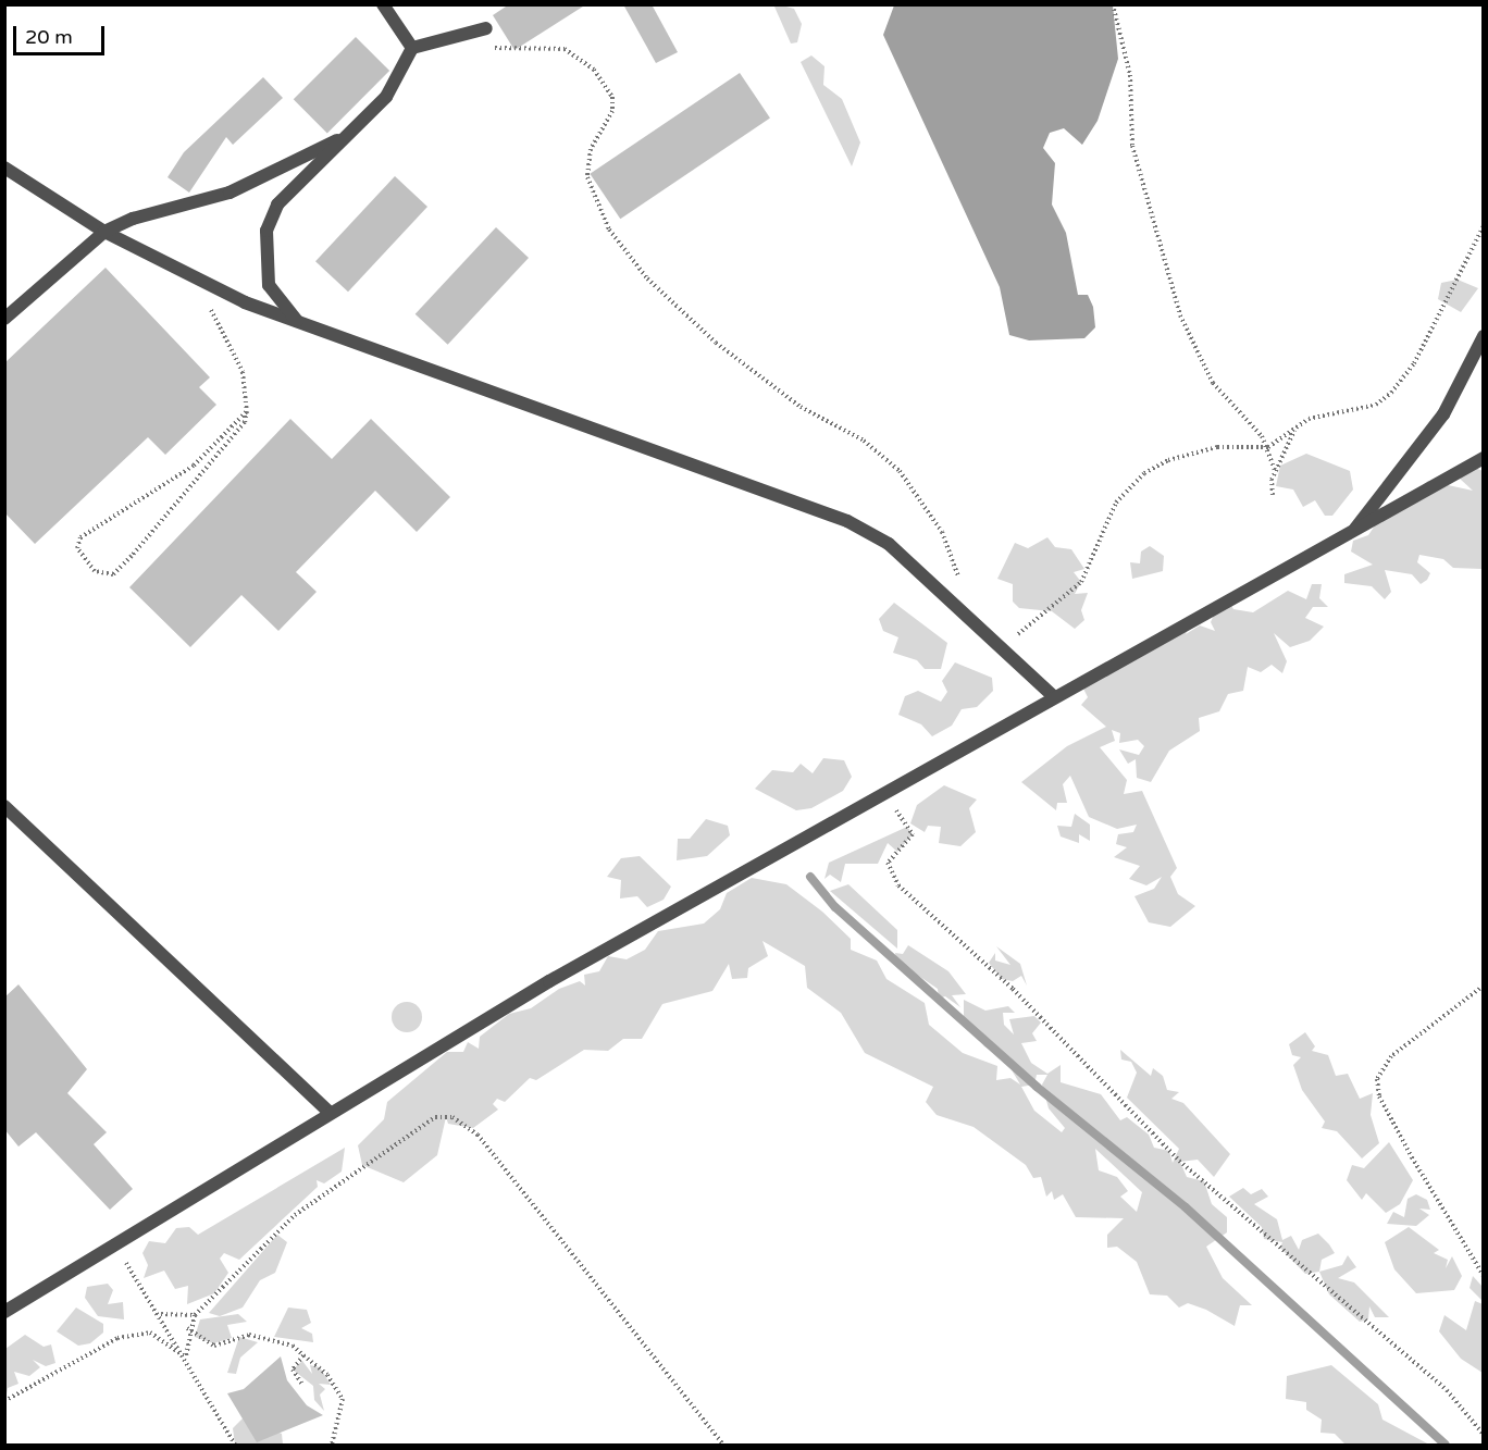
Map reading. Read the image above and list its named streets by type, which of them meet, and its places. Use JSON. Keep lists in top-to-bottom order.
{
  "scale_bar": "20 m"
}
